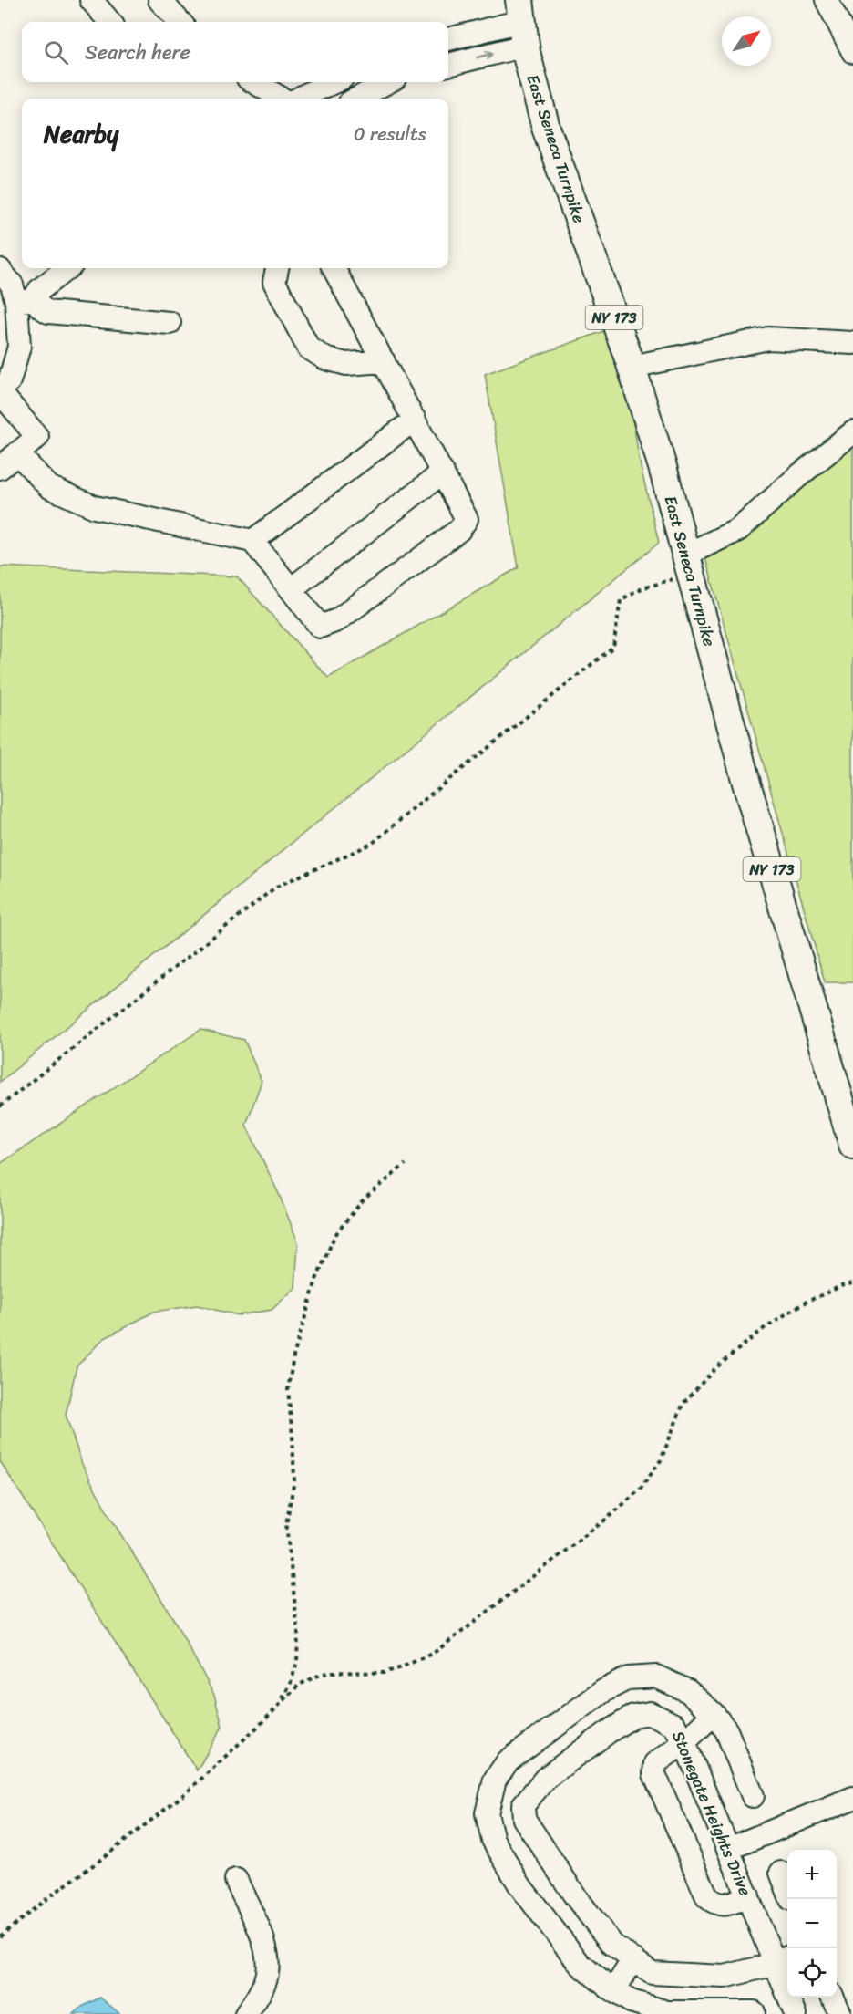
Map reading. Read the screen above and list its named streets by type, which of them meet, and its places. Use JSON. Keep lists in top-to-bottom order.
{
  "streets": {
    "main road": ["East Seneca Turnpike", "NY 173"],
    "street": ["Stonegate Heights Drive"]
  },
  "north": "top right",
  "page": {
    "search": "Search here",
    "heading": ["Nearby", "0 results"],
    "map_buttons": ["+", "−"]
  }
}
